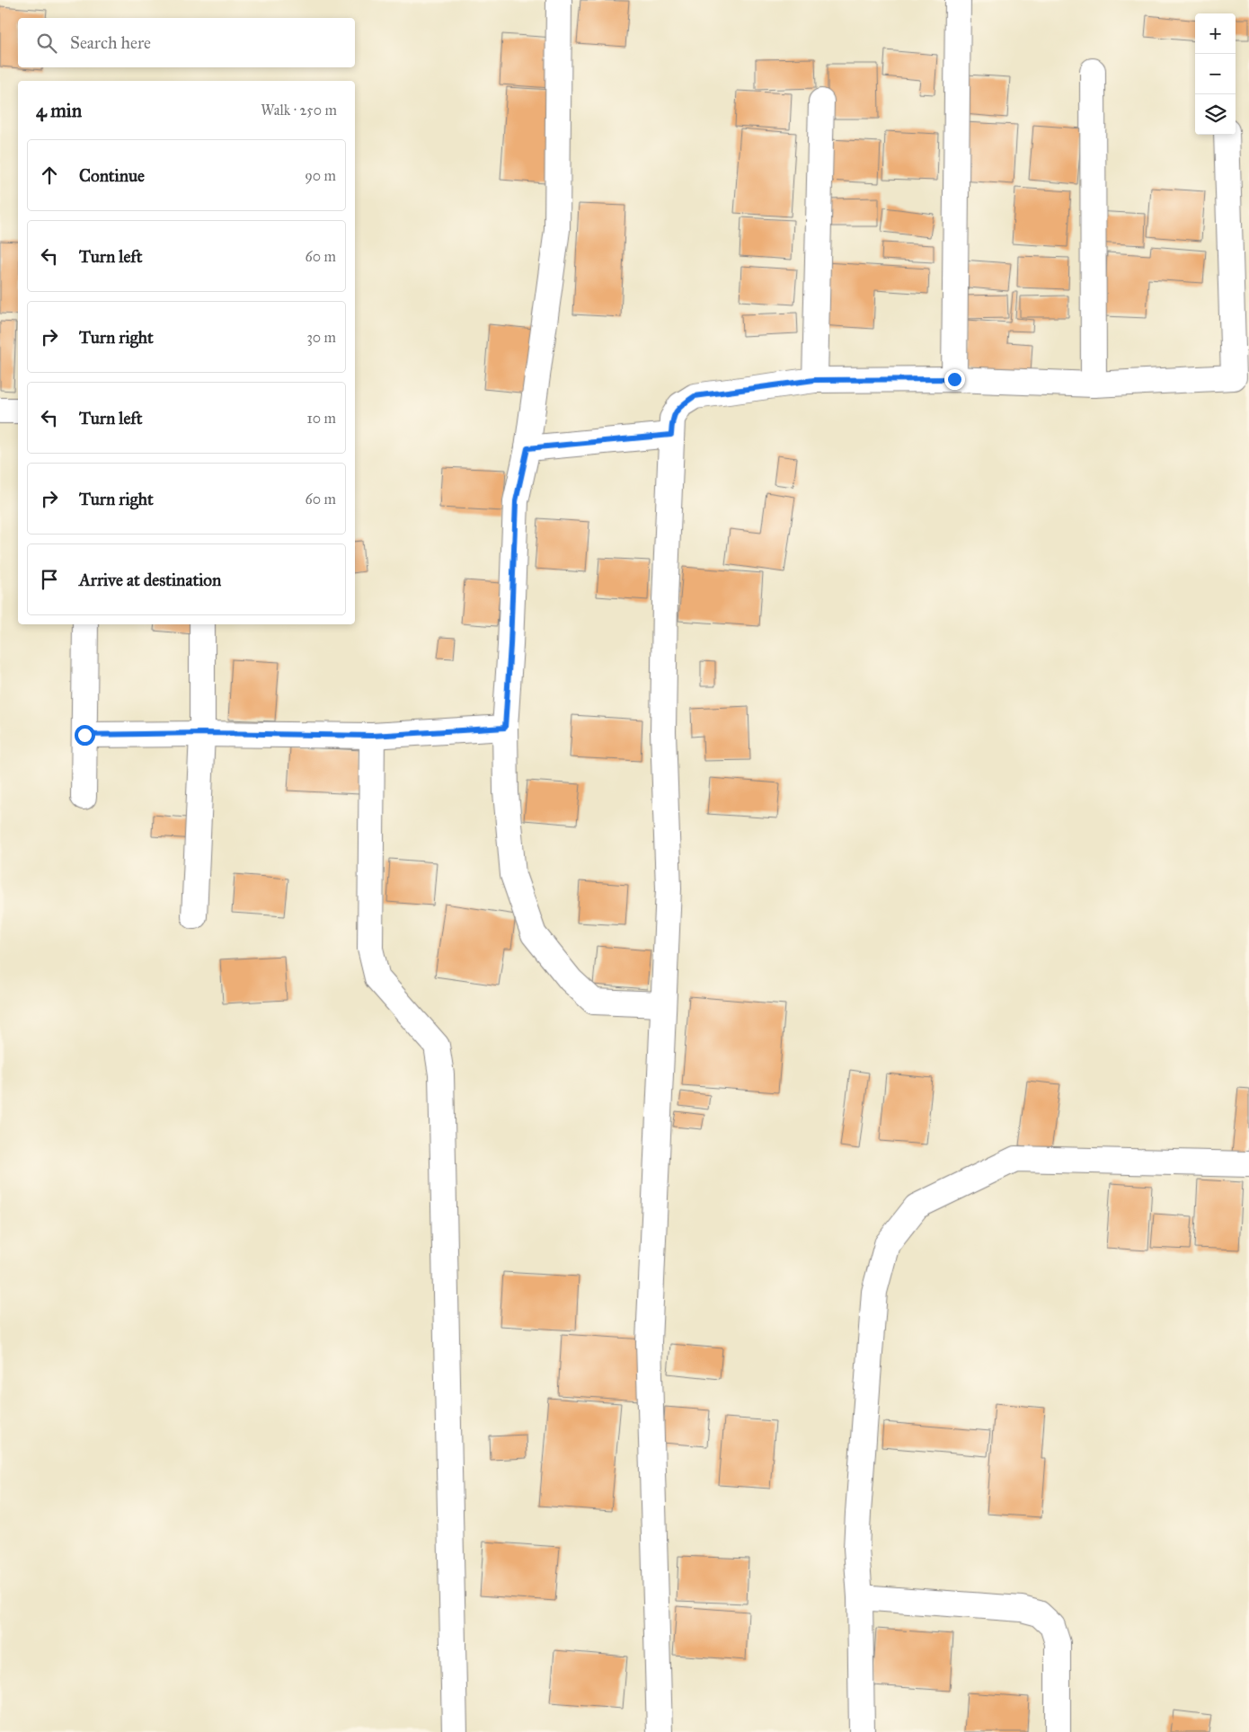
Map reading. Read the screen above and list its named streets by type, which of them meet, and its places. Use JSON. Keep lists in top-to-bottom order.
{
  "page": {
    "map_buttons": ["+", "−"],
    "search": "Search here",
    "heading": ["4 min", "Walk · 250 m"],
    "list": [
      ["Continue", "90 m"],
      ["Turn left", "60 m"],
      ["Turn right", "30 m"],
      ["Turn left", "10 m"],
      ["Turn right", "60 m"],
      "Arrive at destination"
    ]
  }
}
